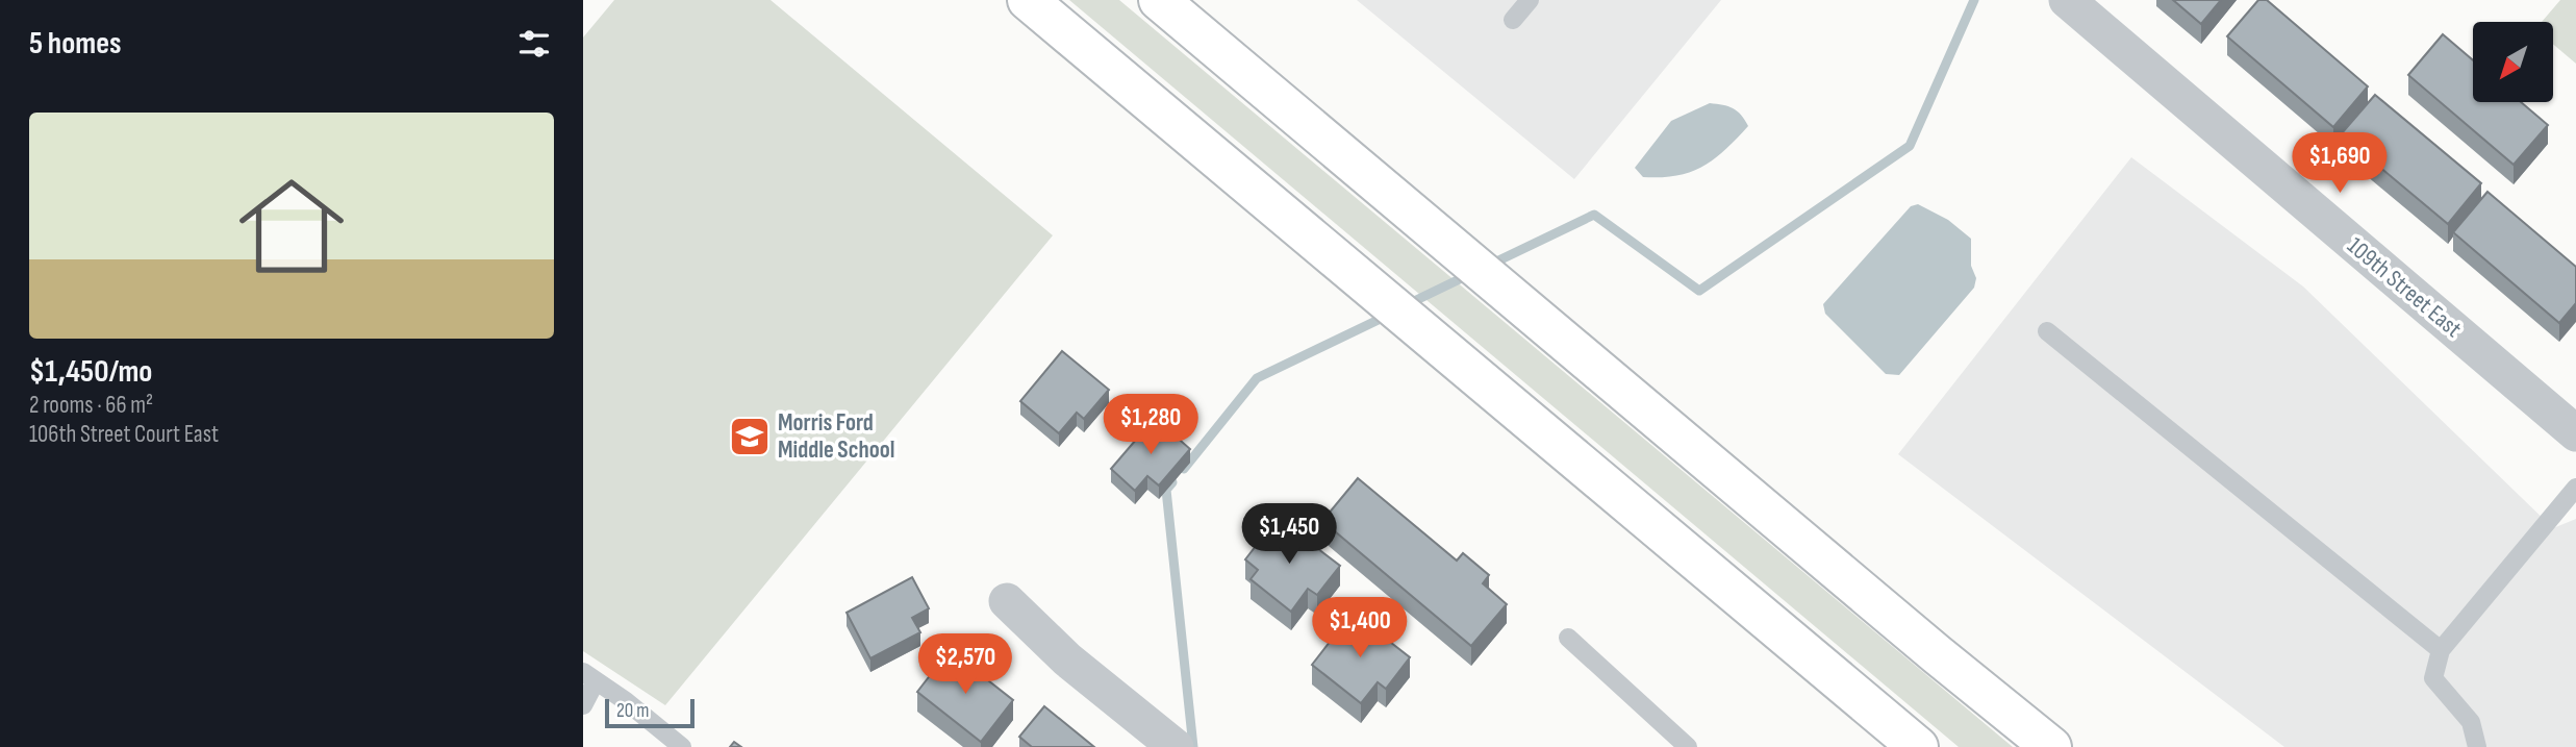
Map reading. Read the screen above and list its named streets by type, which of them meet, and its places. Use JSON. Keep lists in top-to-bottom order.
{
  "streets": {
    "street": ["109th Street East"]
  },
  "places": {
    "school or university": ["Morris Ford Middle School"]
  },
  "scale_bar": "20 m",
  "north": "bottom left",
  "page": {
    "heading": "5 homes",
    "list": [
      {
        "name": "$1,450/mo",
        "note": "2 rooms · 66 m² · 106th Street Court East"
      }
    ],
    "price": [
      "$1,690",
      "$1,280",
      "$1,450",
      "$1,400",
      "$2,570"
    ],
    "scale": "20 m"
  }
}
